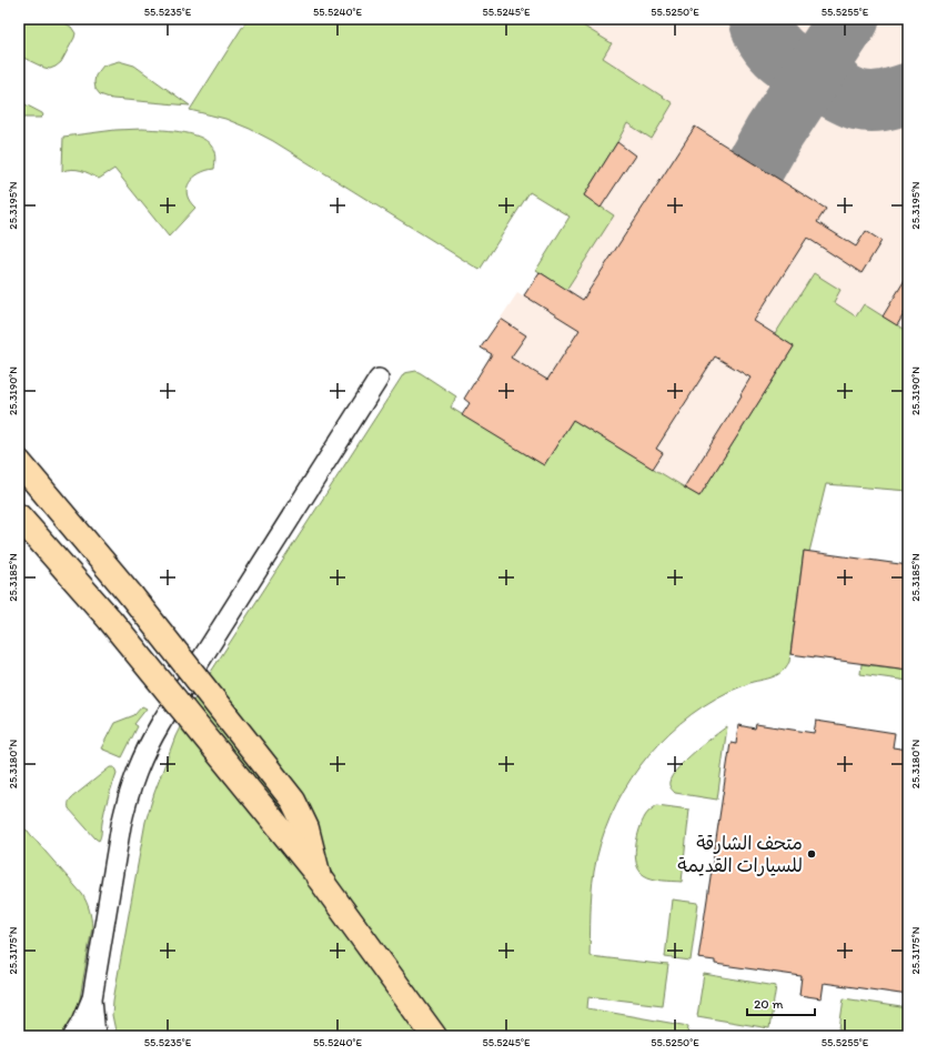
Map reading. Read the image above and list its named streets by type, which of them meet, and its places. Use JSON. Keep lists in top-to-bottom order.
{
  "places": ["متحف الشارقة للسيارات القديمة"],
  "scale_bar": "20 m",
  "coordinates": [
    "55.5235°E",
    "55.5240°E",
    "55.5245°E",
    "55.5250°E",
    "55.5255°E",
    "25.3195°N",
    "25.3190°N",
    "25.3185°N",
    "25.3180°N",
    "25.3175°N"
  ]
}
